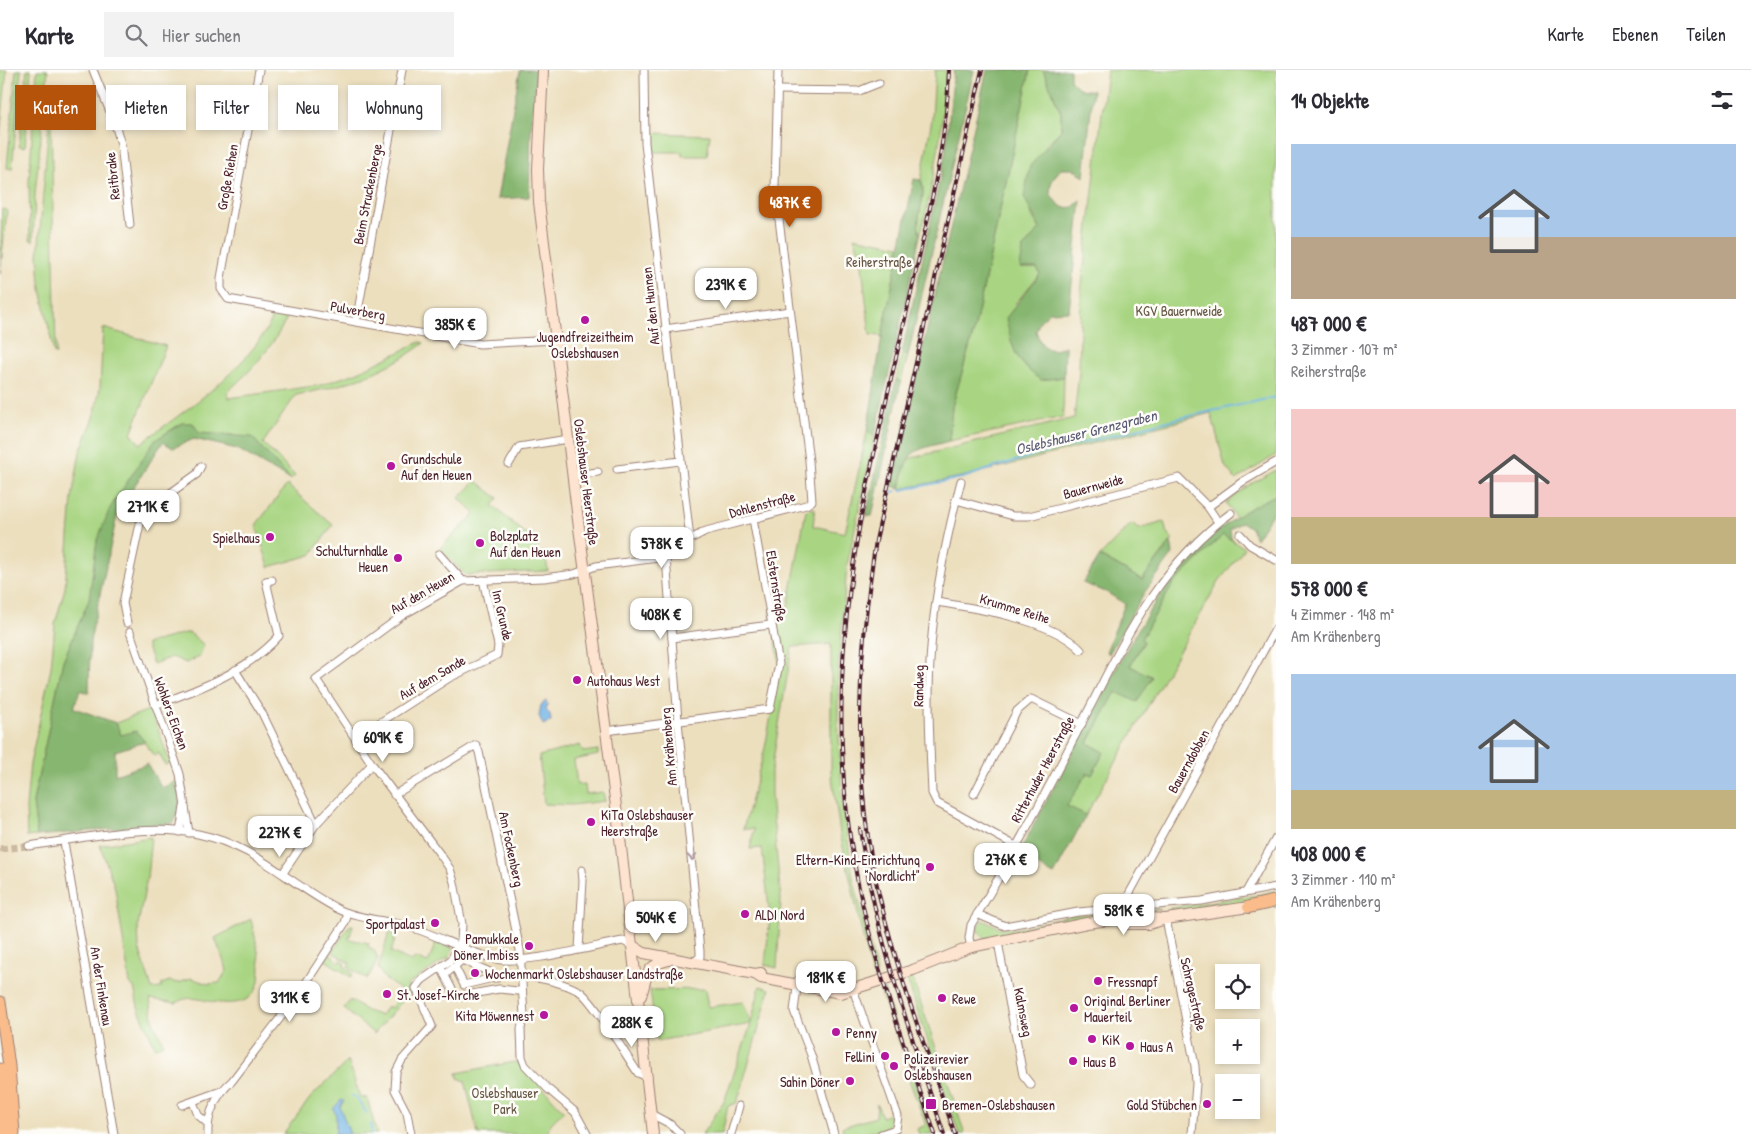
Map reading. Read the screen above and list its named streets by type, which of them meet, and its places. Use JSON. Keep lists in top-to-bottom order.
{
  "streets": {
    "main road": ["Oslebshauser Heerstraße"],
    "street": [
      "Reitbrake",
      "Große Riehen",
      "Beim Struckenberge",
      "Auf den Hunnen",
      "Pulverberg",
      "Bauernweide",
      "Dohlenstraße",
      "Elsternstraße",
      "Auf den Heuen",
      "Krumme Reihe",
      "Im Grunde",
      "Auf dem Sande",
      "Randweg",
      "Wohlers Eichen",
      "Am Krähenberg",
      "Bauerndobben",
      "Ritterhuder Heerstraße",
      "Am Fockenberg",
      "An der Finkenau",
      "Schragestraße",
      "Kalmsweg"
    ]
  },
  "crossings": [
    ["Große Riehen", "Pulverberg"],
    ["Beim Struckenberge", "Pulverberg"],
    ["Auf den Hunnen", "Dohlenstraße"],
    ["Pulverberg", "Oslebshauser Heerstraße"],
    ["Oslebshauser Heerstraße", "Dohlenstraße"],
    ["Oslebshauser Heerstraße", "Auf den Heuen"],
    ["Bauernweide", "Randweg"],
    ["Bauernweide", "Ritterhuder Heerstraße"],
    ["Dohlenstraße", "Elsternstraße"],
    ["Dohlenstraße", "Auf den Heuen"],
    ["Dohlenstraße", "Am Krähenberg"],
    ["Elsternstraße", "Am Krähenberg"],
    ["Auf den Heuen", "Im Grunde"],
    ["Auf den Heuen", "Auf dem Sande"],
    ["Krumme Reihe", "Randweg"],
    ["Im Grunde", "Auf dem Sande"],
    ["Randweg", "Ritterhuder Heerstraße"]
  ],
  "one_way": ["Am Krähenberg"],
  "water": ["Oslebshauser Grenzgraben"],
  "parks": ["Reiherstraße", "KGV Bauernweide", "Oslebshauser Park"],
  "places": {
    "other": [
      "Jugendfreizeitheim Oslebshausen",
      "Grundschule Auf den Heuen",
      "Spielhaus",
      "Bolzplatz Auf den Heuen",
      "Schulturnhalle Heuen",
      "Autohaus West",
      "KiTa Oslebshauser Heerstraße",
      "Eltern-Kind-Einrichtung \"Nordlicht\"",
      "ALDI Nord",
      "Sportpalast",
      "Pamukkale Döner Imbiss",
      "Wochenmarkt Oslebshauser Landstraße",
      "Fressnapf",
      "St. Josef-Kirche",
      "Rewe",
      "Original Berliner Mauerteil",
      "Kita Möwennest",
      "Penny",
      "KiK",
      "Haus A",
      "Fellini",
      "Haus B",
      "Polizeirevier Oslebshausen",
      "Sahin Döner",
      "Gold Stübchen"
    ],
    "transit": ["Bremen-Oslebshausen"]
  },
  "page": {
    "header": "Karte",
    "search": "Hier suchen",
    "nav": ["Karte", "Ebenen", "Teilen"],
    "heading": "14 Objekte",
    "chip": [
      "Kaufen",
      "Mieten",
      "Filter",
      "Neu",
      "Wohnung"
    ],
    "list": [
      {
        "name": "487 000 €",
        "note": "3 Zimmer · 107 m² · Reiherstraße"
      },
      {
        "name": "578 000 €",
        "note": "4 Zimmer · 148 m² · Am Krähenberg"
      },
      {
        "name": "408 000 €",
        "note": "3 Zimmer · 110 m² · Am Krähenberg"
      }
    ],
    "price": [
      "487K €",
      "239K €",
      "385K €",
      "271K €",
      "578K €",
      "408K €",
      "609K €",
      "227K €",
      "276K €",
      "581K €",
      "504K €",
      "181K €",
      "311K €",
      "288K €"
    ],
    "map_buttons": ["+", "−"]
  }
}
